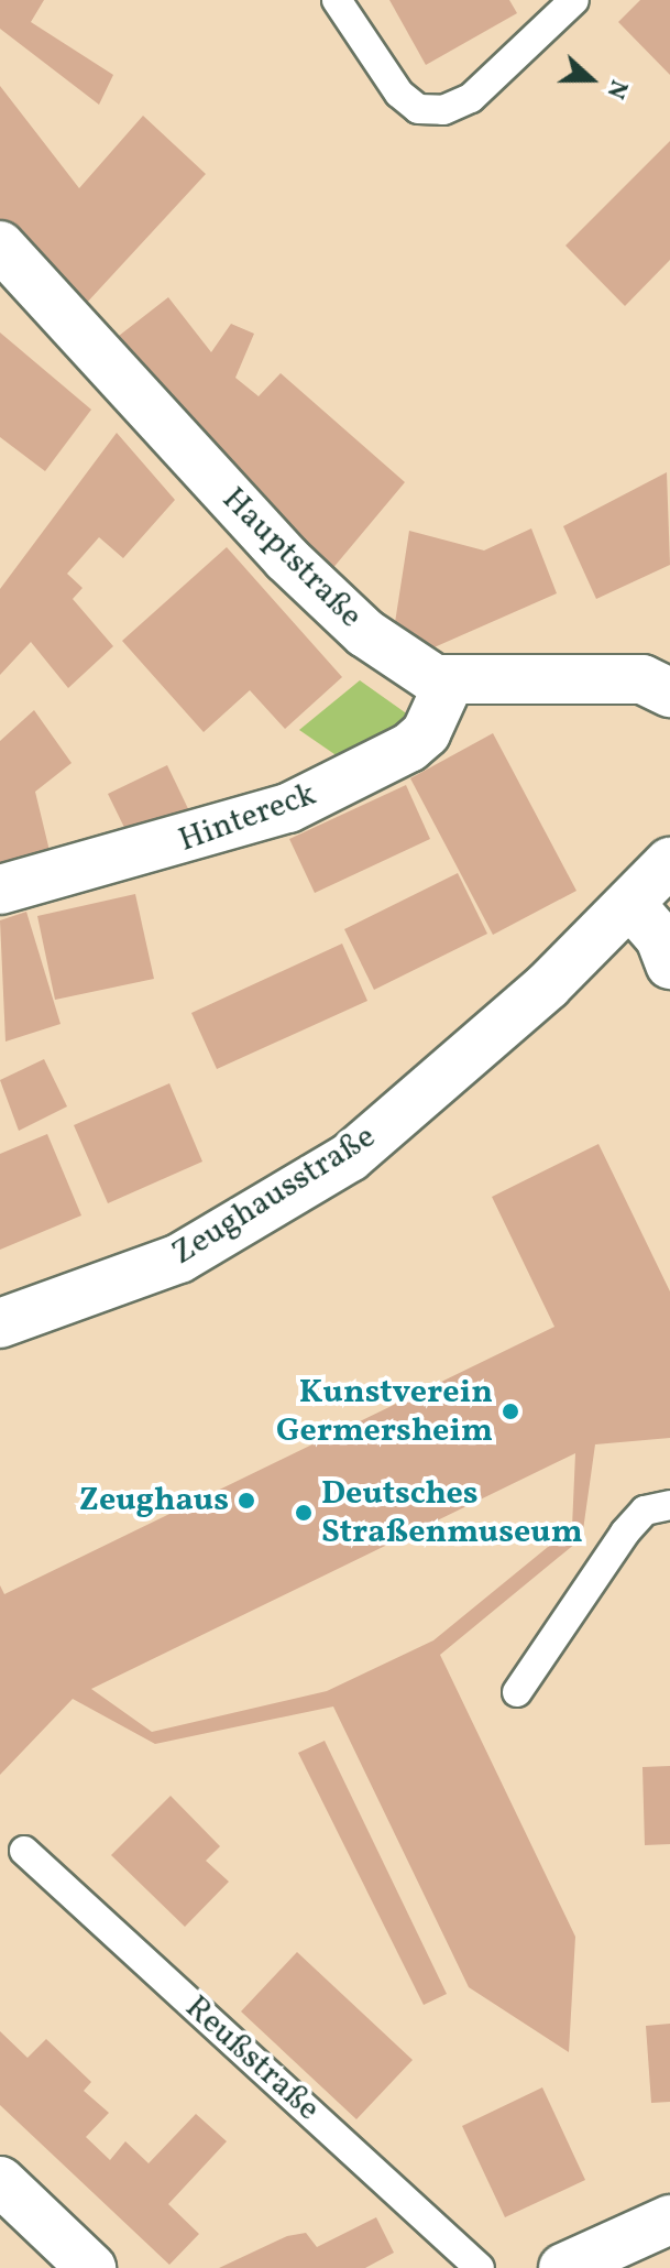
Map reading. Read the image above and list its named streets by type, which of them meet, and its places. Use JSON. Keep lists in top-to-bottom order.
{
  "streets": {
    "street": ["Hauptstraße", "Hintereck", "Zeughausstraße"],
    "lane": ["Reußstraße"]
  },
  "crossings": [
    ["Hauptstraße", "Hintereck"]
  ],
  "places": ["Kunstverein Germersheim", "Zeughaus", "Deutsches Straßenmuseum"],
  "north": "right"
}
